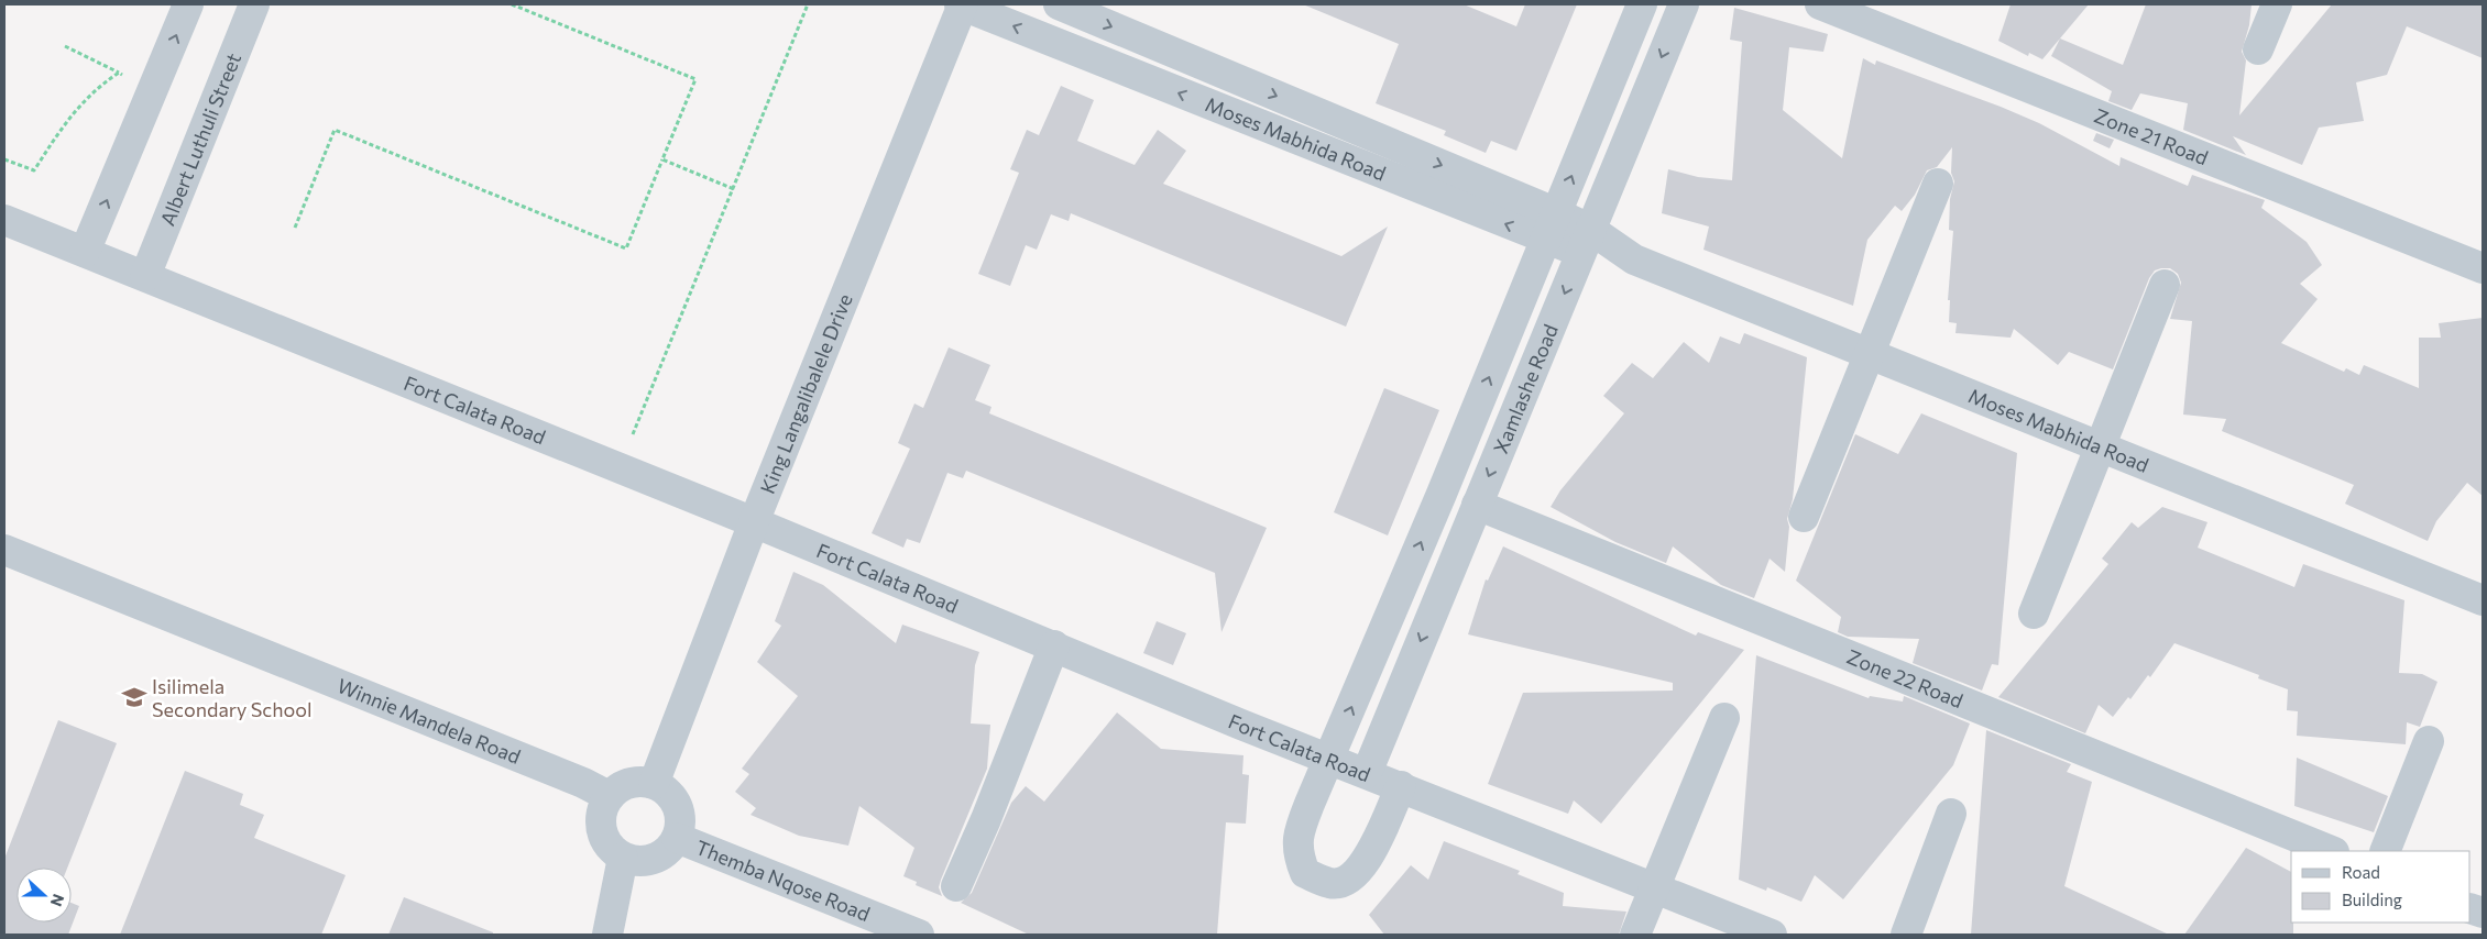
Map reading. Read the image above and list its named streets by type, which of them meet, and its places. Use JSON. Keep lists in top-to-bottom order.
{
  "streets": {
    "street": [
      "Zone 21 Road",
      "Albert Luthuli Street",
      "Moses Mabhida Road",
      "Xamlashe Road",
      "King Langalibalele Drive",
      "Fort Calata Road",
      "Zone 22 Road",
      "Winnie Mandela Road",
      "Themba Nqose Road"
    ]
  },
  "crossings": [
    ["Albert Luthuli Street", "Fort Calata Road"],
    ["Moses Mabhida Road", "Xamlashe Road"],
    ["Moses Mabhida Road", "King Langalibalele Drive"],
    ["Xamlashe Road", "Fort Calata Road"],
    ["Xamlashe Road", "Zone 22 Road"],
    ["King Langalibalele Drive", "Fort Calata Road"],
    ["King Langalibalele Drive", "Winnie Mandela Road"],
    ["King Langalibalele Drive", "Themba Nqose Road"],
    ["Winnie Mandela Road", "Themba Nqose Road"]
  ],
  "places": {
    "school or university": ["Isilimela Secondary School"]
  },
  "legend": ["Road", "Building"],
  "north": "right"
}
